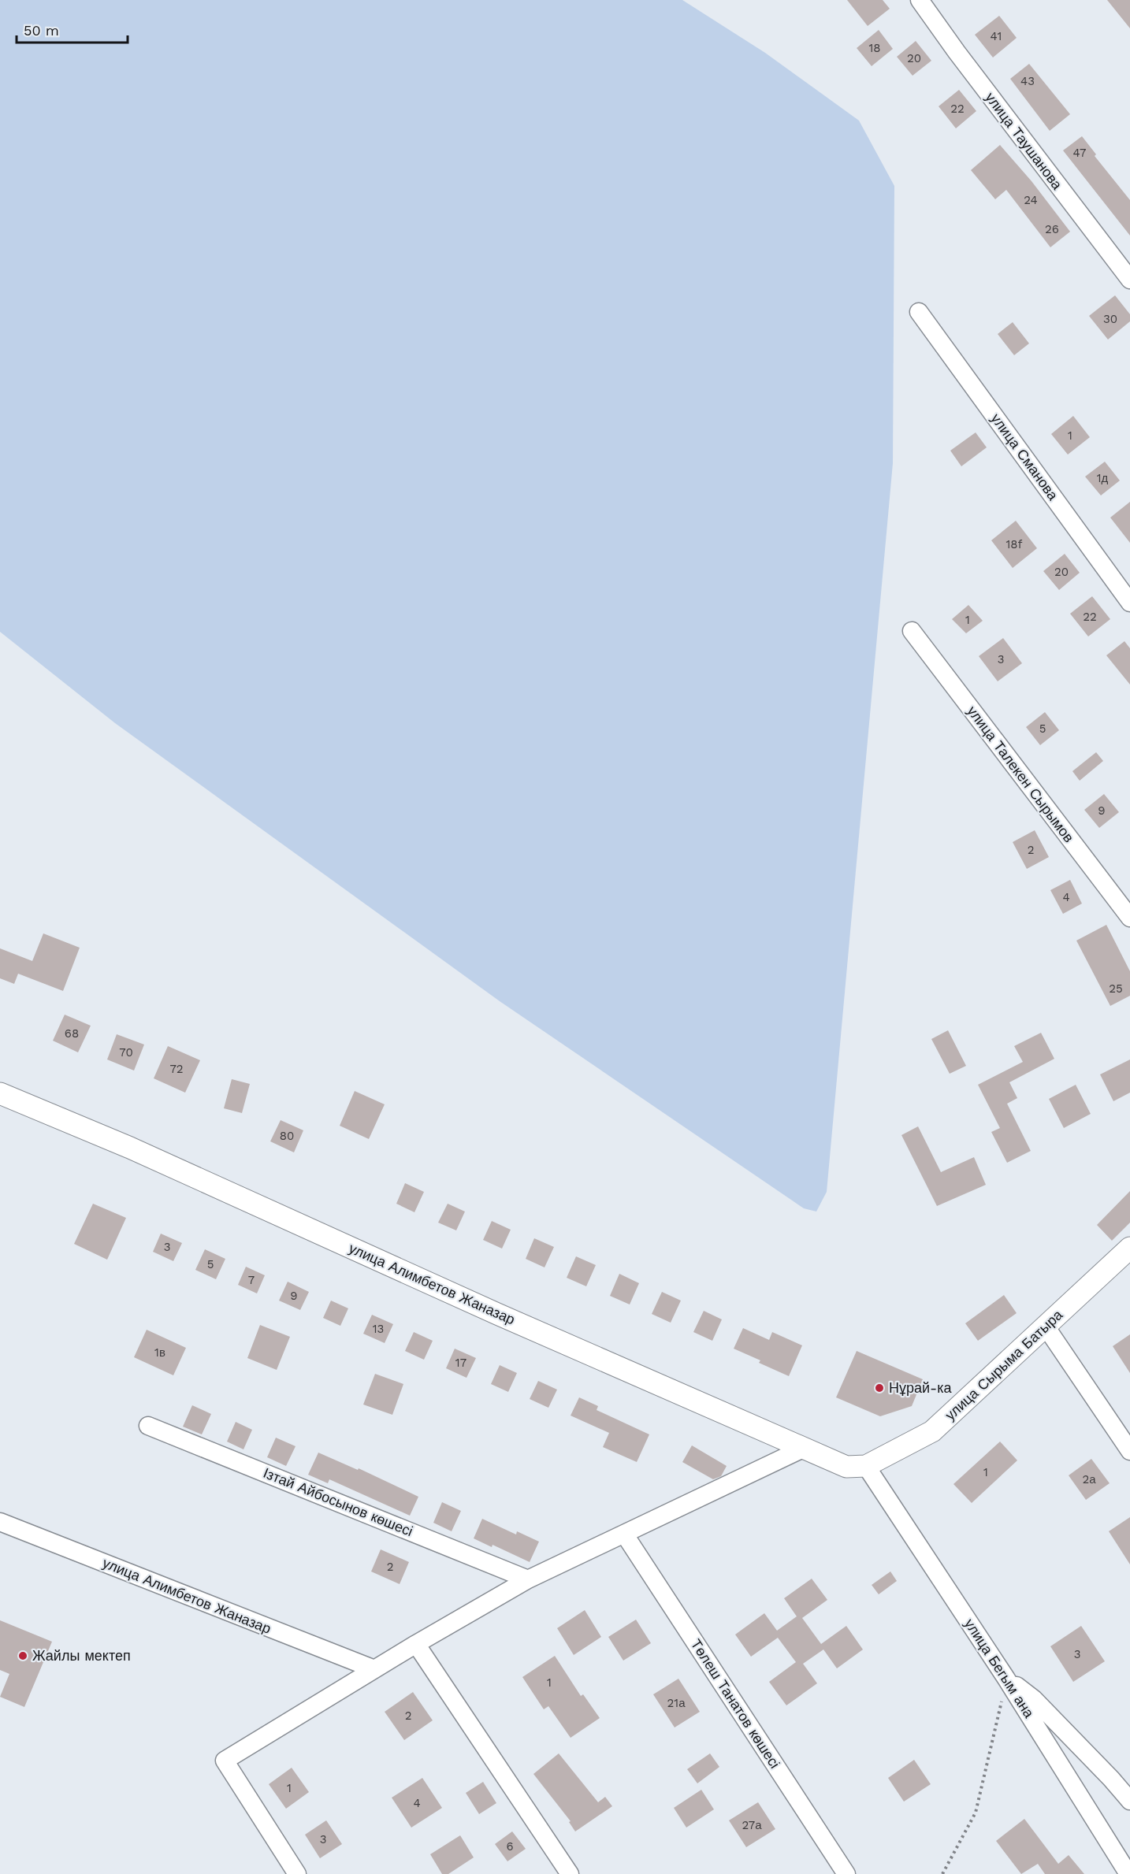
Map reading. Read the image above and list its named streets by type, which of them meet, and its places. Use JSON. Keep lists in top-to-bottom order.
{
  "streets": {
    "street": [
      "улица Таушанова",
      "улица Сманова",
      "улица Талекен Сырымов",
      "улица Алимбетов Жаназар",
      "улица Сырыма Батыра",
      "Ізтай Айбосынов көшесі",
      "улица Бегым ана",
      "Төлеш Танатов көшесі"
    ]
  },
  "crossings": [
    ["улица Алимбетов Жаназар", "улица Сырыма Батыра"],
    ["улица Алимбетов Жаназар", "улица Бегым ана"],
    ["улица Сырыма Батыра", "улица Бегым ана"]
  ],
  "places": ["Нұрай-ка", "Жайлы мектеп"],
  "house_numbers": [
    "41",
    "18",
    "20",
    "43",
    "22",
    "47",
    "24",
    "26",
    "30",
    "1",
    "1д",
    "18f",
    "20",
    "22",
    "1",
    "3",
    "5",
    "9",
    "2",
    "4",
    "25",
    "68",
    "70",
    "72",
    "80",
    "3",
    "5",
    "7",
    "9",
    "13",
    "1в",
    "17",
    "1",
    "2а",
    "2",
    "3",
    "1",
    "21а",
    "2",
    "1",
    "4",
    "27а",
    "3",
    "6"
  ],
  "scale_bar": "50 m"
}
